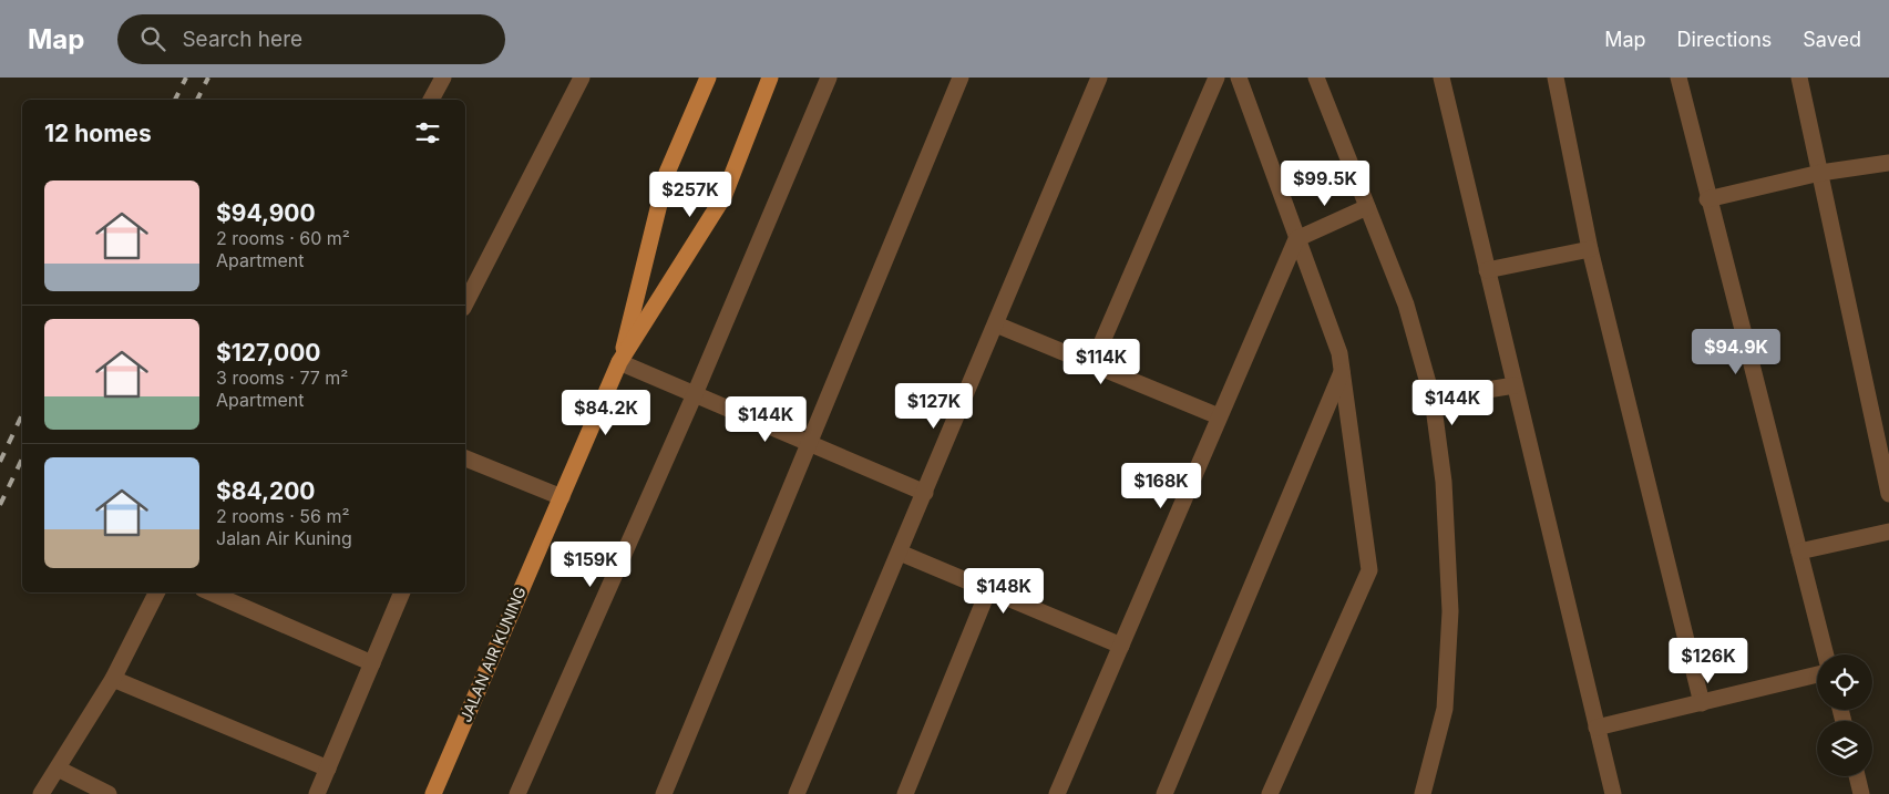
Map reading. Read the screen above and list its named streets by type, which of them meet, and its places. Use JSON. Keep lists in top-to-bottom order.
{
  "streets": {
    "main road": ["JALAN AIR KUNING"]
  },
  "page": {
    "header": "Map",
    "search": "Search here",
    "nav": ["Map", "Directions", "Saved"],
    "heading": "12 homes",
    "price": [
      "$99.5K",
      "$257K",
      "$94.9K",
      "$114K",
      "$144K",
      "$127K",
      "$84.2K",
      "$144K",
      "$168K",
      "$159K",
      "$148K",
      "$126K"
    ],
    "list": [
      {
        "name": "$94,900",
        "note": "2 rooms · 60 m² · Apartment"
      },
      {
        "name": "$127,000",
        "note": "3 rooms · 77 m² · Apartment"
      },
      {
        "name": "$84,200",
        "note": "2 rooms · 56 m² · Jalan Air Kuning"
      }
    ]
  }
}
